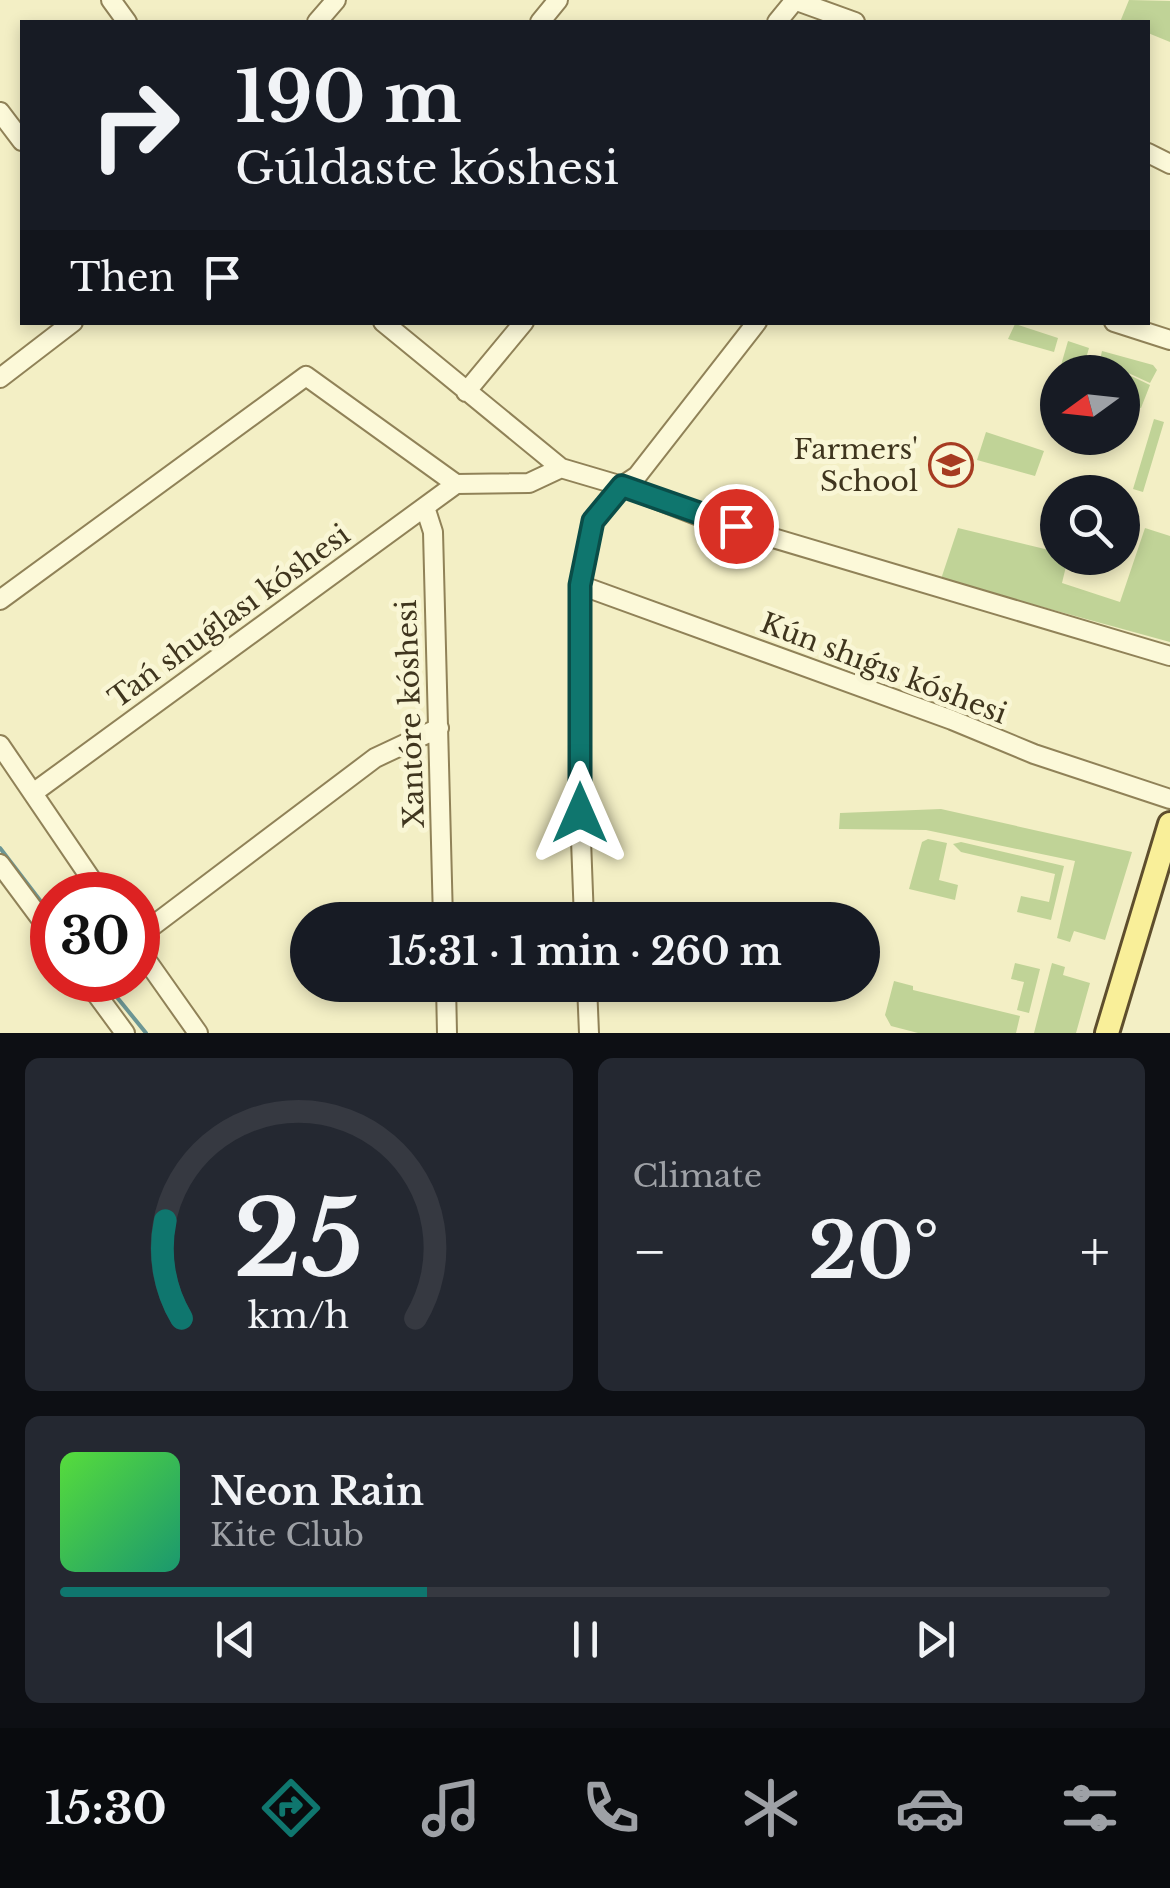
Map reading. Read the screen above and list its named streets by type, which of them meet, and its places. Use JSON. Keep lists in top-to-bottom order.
{
  "streets": {
    "street": ["Tań shuǵlası kóshesi", "Kún shıǵıs kóshesi", "Xantóre kóshesi"]
  },
  "crossings": [
    ["Tań shuǵlası kóshesi", "Xantóre kóshesi"]
  ],
  "places": {
    "school or university": ["Farmers' School"]
  },
  "north": "left",
  "page": {
    "turn": ["190 m", "Gúldaste kóshesi"],
    "then": "Then",
    "limit": "30",
    "trip": "15:31 · 1 min · 260 m",
    "tile": "Climate",
    "heat": ["−", "20°", "+"],
    "song": ["Neon Rain", "Kite Club"],
    "tabs": "15:30",
    "gauge": ["25", "km/h"]
  }
}
